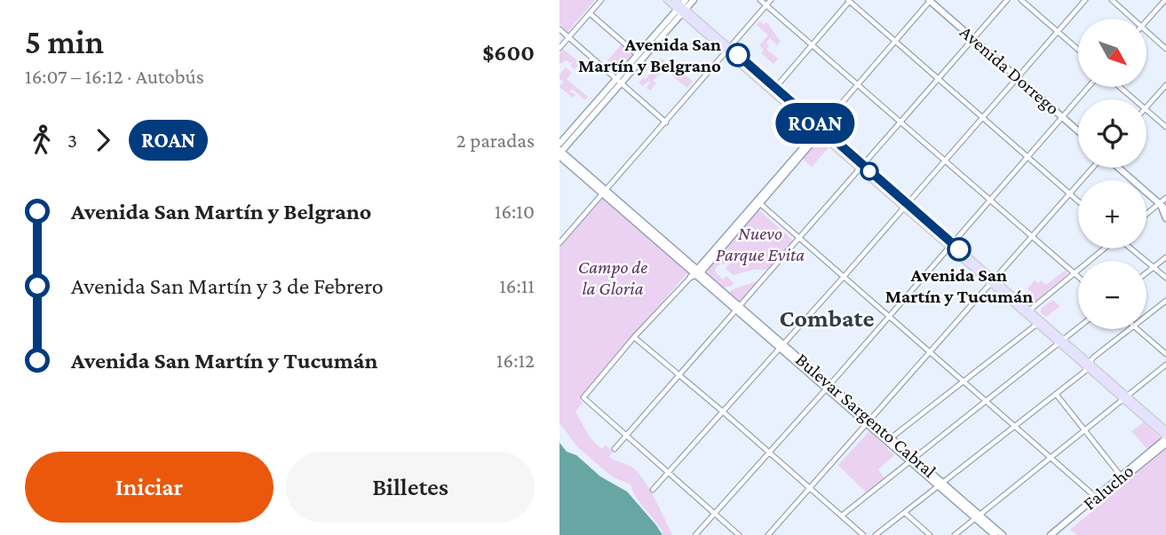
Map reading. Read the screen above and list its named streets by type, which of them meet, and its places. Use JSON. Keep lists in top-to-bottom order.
{
  "streets": {
    "main road": ["Avenida Dorrego", "Bulevar Sargento Cabral", "Falucho"]
  },
  "districts": ["Combate"],
  "parks": ["Nuevo Parque Evita", "Campo de la Gloria"],
  "places": ["Avenida San Martín y Belgrano", "Avenida San Martín y Tucumán"],
  "lines": ["bus line ROAN"],
  "north": "bottom right",
  "page": {
    "heading": ["5 min", "16:07 – 16:12 · Autobús", "$600"],
    "on_map": "ROAN",
    "map_buttons": ["+", "−"],
    "legs": ["3", "ROAN", "2 paradas"],
    "list": [
      {
        "name": "Avenida San Martín y Belgrano",
        "value": "16:10"
      },
      {
        "name": "Avenida San Martín y 3 de Febrero",
        "value": "16:11"
      },
      {
        "name": "Avenida San Martín y Tucumán",
        "value": "16:12"
      }
    ],
    "buttons": ["Iniciar", "Billetes"]
  }
}
